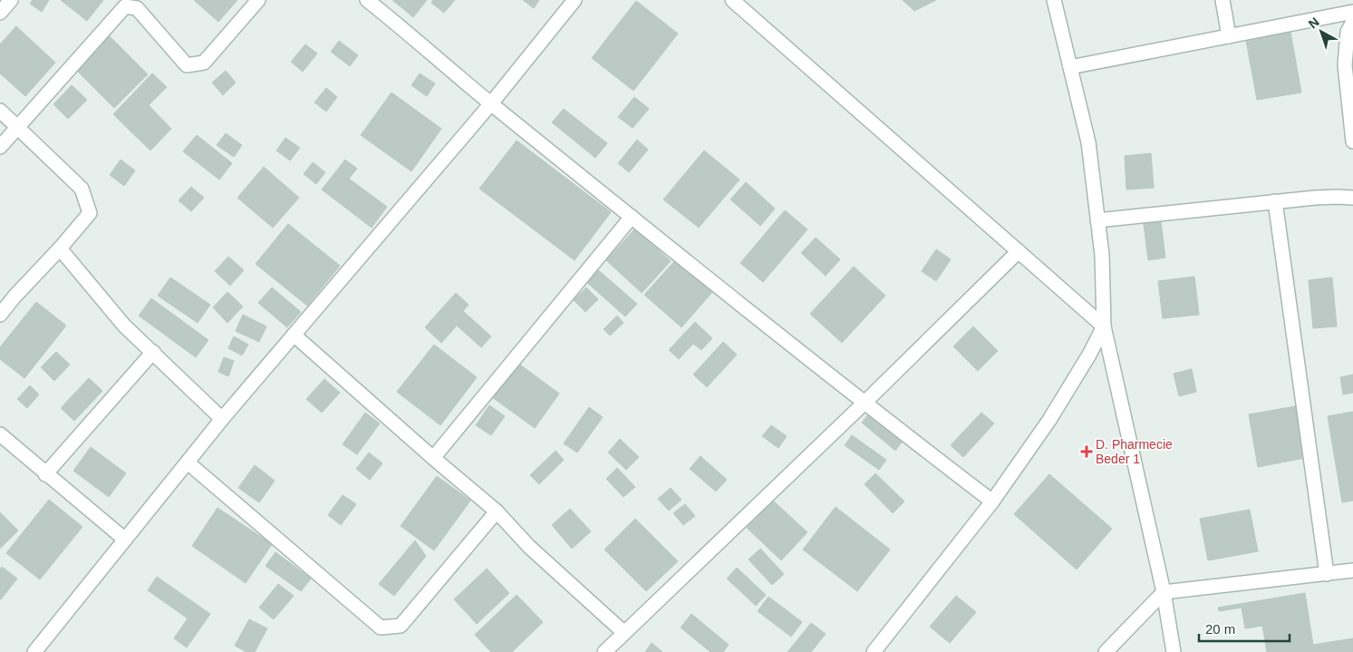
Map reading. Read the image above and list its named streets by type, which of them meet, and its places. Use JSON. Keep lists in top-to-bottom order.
{
  "places": {
    "health": ["D. Pharmecie Beder 1"]
  },
  "scale_bar": "20 m",
  "north": "top left"
}
